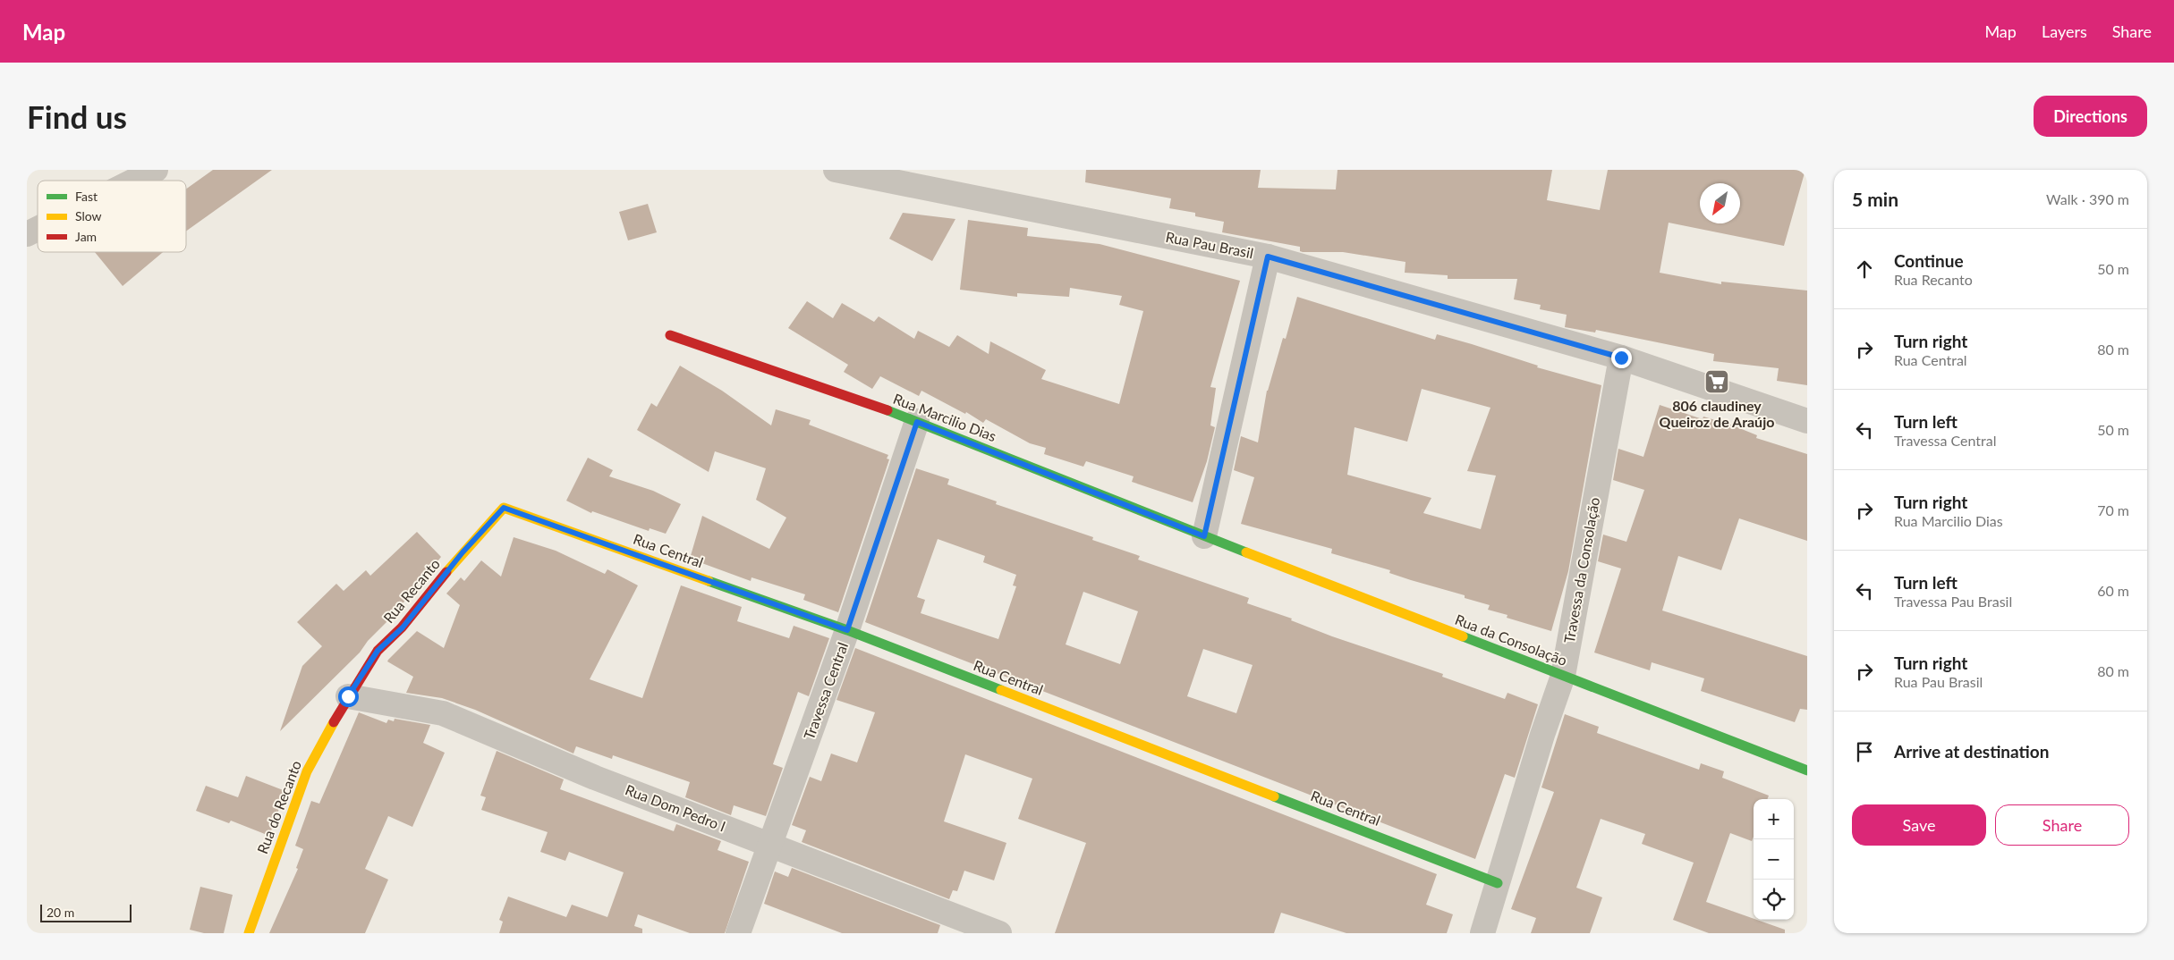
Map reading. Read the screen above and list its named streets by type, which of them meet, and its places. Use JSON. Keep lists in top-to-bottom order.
{
  "streets": {
    "street": [
      "Rua Pau Brasil",
      "Rua Marcilio Dias",
      "Rua Central",
      "Travessa da Consolação",
      "Rua Recanto",
      "Rua da Consolação",
      "Travessa Central",
      "Rua do Recanto",
      "Rua Dom Pedro I"
    ]
  },
  "crossings": [
    ["Rua Pau Brasil", "Travessa da Consolação"],
    ["Rua Marcilio Dias", "Rua da Consolação"],
    ["Rua Marcilio Dias", "Travessa Central"],
    ["Rua Central", "Travessa da Consolação"],
    ["Rua Central", "Rua Recanto"],
    ["Rua Central", "Travessa Central"],
    ["Travessa da Consolação", "Rua da Consolação"],
    ["Rua Recanto", "Rua do Recanto"],
    ["Rua Recanto", "Rua Dom Pedro I"],
    ["Travessa Central", "Rua Dom Pedro I"],
    ["Rua do Recanto", "Rua Dom Pedro I"]
  ],
  "places": {
    "supermarket": ["806 claudiney Queiroz de Araújo"]
  },
  "legend": ["Fast", "Slow", "Jam"],
  "scale_bar": "20 m",
  "north": "bottom left",
  "page": {
    "header": "Map",
    "nav": ["Map", "Layers", "Share"],
    "buttons": [
      "Directions",
      ["Save", "Share"]
    ],
    "title": "Find us",
    "heading": ["5 min", "Walk · 390 m"],
    "list": [
      ["Continue", "Rua Recanto", "50 m"],
      ["Turn right", "Rua Central", "80 m"],
      ["Turn left", "Travessa Central", "50 m"],
      ["Turn right", "Rua Marcilio Dias", "70 m"],
      ["Turn left", "Travessa Pau Brasil", "60 m"],
      ["Turn right", "Rua Pau Brasil", "80 m"],
      "Arrive at destination"
    ],
    "map_buttons": ["+", "−"],
    "scale": "20 m"
  }
}
